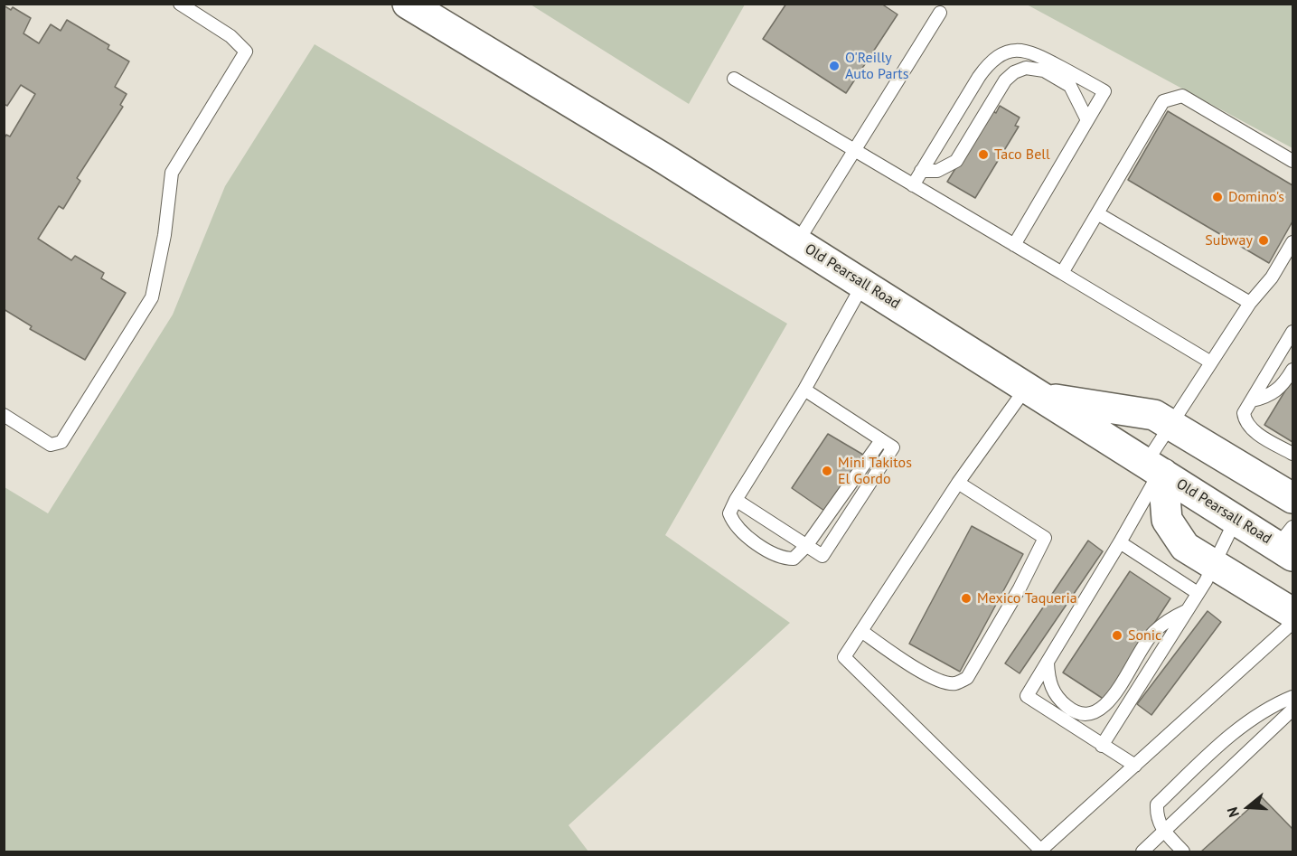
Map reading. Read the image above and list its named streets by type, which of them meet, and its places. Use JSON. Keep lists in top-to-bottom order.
{
  "streets": {
    "main road": ["Old Pearsall Road"]
  },
  "places": [
    "O'Reilly Auto Parts",
    "Taco Bell",
    "Domino's",
    "Subway",
    "Mini Takitos El Gordo",
    "Mexico Taqueria",
    "Sonic"
  ],
  "north": "left"
}
